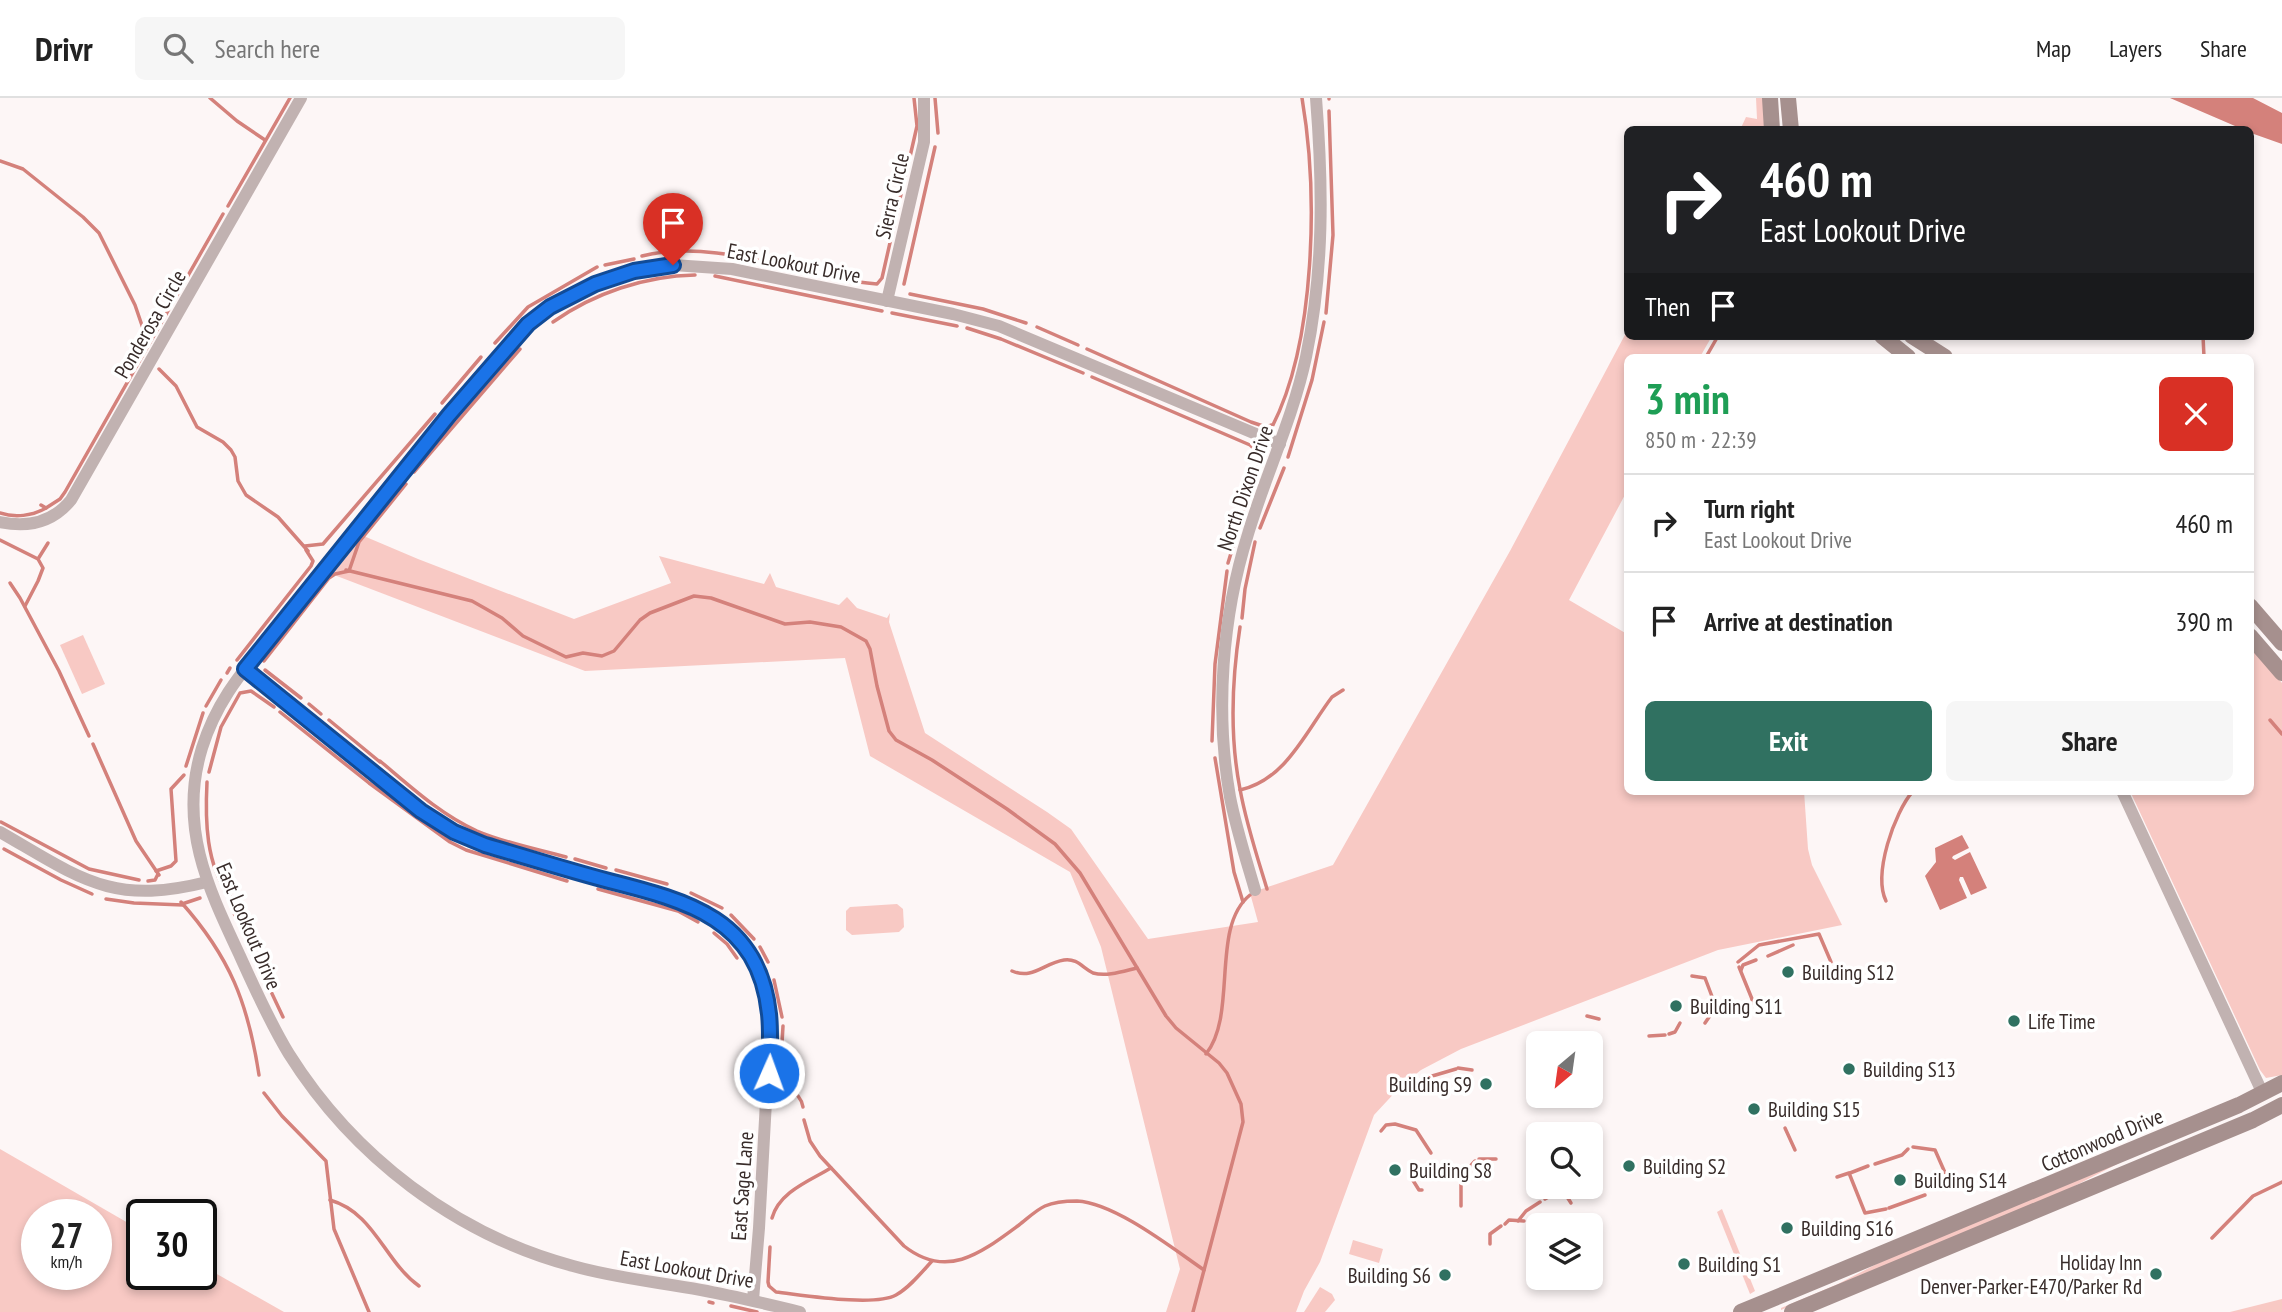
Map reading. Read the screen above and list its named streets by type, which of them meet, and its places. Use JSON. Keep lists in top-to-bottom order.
{
  "streets": {
    "main road": ["Cottonwood Drive"],
    "street": [
      "Sierra Circle",
      "East Lookout Drive",
      "Ponderosa Circle",
      "North Dixon Drive",
      "East Sage Lane"
    ]
  },
  "crossings": [
    ["Sierra Circle", "East Lookout Drive"],
    ["East Lookout Drive", "North Dixon Drive"],
    ["East Lookout Drive", "East Sage Lane"]
  ],
  "places": [
    "Building S12",
    "Building S11",
    "Life Time",
    "Building S13",
    "Building S9",
    "Building S15",
    "Building S2",
    "Building S8",
    "Building S14",
    "Building S16",
    "Building S1",
    "Holiday Inn Denver-Parker-E470/Parker Rd",
    "Building S6"
  ],
  "north": "bottom left",
  "page": {
    "header": "Drivr",
    "search": "Search here",
    "nav": ["Map", "Layers", "Share"],
    "turn": ["460 m", "East Lookout Drive"],
    "then": "Then",
    "heading": ["3 min", "850 m · 22:39"],
    "list": [
      {
        "name": "Turn right",
        "note": "East Lookout Drive",
        "value": "460 m"
      },
      {
        "name": "Arrive at destination",
        "value": "390 m"
      }
    ],
    "buttons": ["Exit", "Share"],
    "speed": "27 km/h",
    "limit": "30"
  }
}
